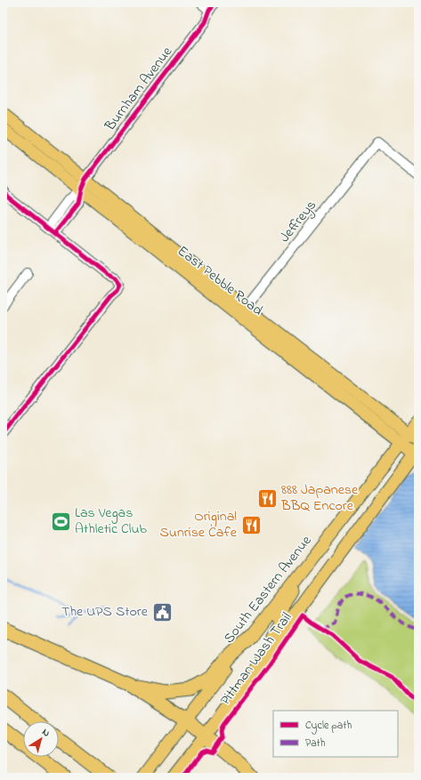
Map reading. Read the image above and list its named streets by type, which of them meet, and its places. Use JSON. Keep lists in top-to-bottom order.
{
  "streets": {
    "main road": ["East Pebble Road", "South Eastern Avenue"],
    "street": ["Burnham Avenue", "Jeffreys"],
    "cycle path": ["Pittman Wash Trail"]
  },
  "crossings": [
    ["Burnham Avenue", "East Pebble Road"],
    ["Jeffreys", "East Pebble Road"],
    ["East Pebble Road", "South Eastern Avenue"]
  ],
  "places": {
    "restaurant": ["888 Japanese BBQ Encore", "Original Sunrise Cafe"],
    "sports": ["Las Vegas Athletic Club"],
    "public building": ["The UPS Store"]
  },
  "legend": ["Cycle path", "Path"],
  "north": "top right"
}
